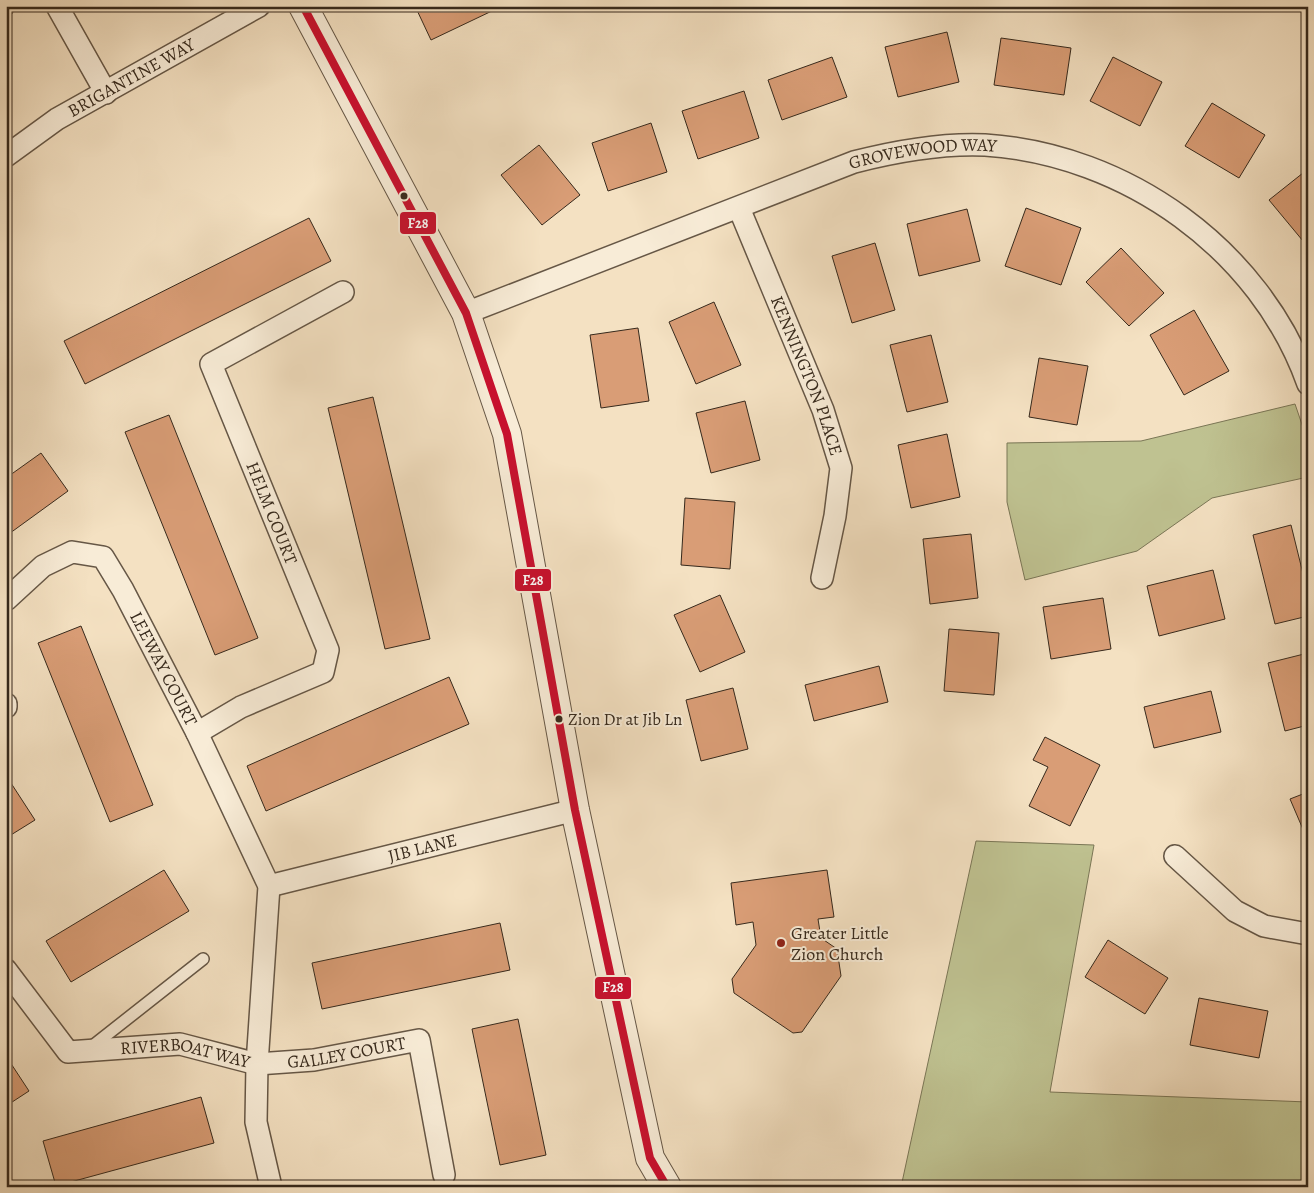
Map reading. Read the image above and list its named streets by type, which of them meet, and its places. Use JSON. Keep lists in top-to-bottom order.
{
  "streets": {
    "street": [
      "BRIGANTINE WAY",
      "GROVEWOOD WAY",
      "KENNINGTON PLACE",
      "HELM COURT",
      "LEEWAY COURT",
      "JIB LANE",
      "GALLEY COURT",
      "RIVERBOAT WAY"
    ]
  },
  "crossings": [
    ["GROVEWOOD WAY", "KENNINGTON PLACE"],
    ["HELM COURT", "LEEWAY COURT"],
    ["LEEWAY COURT", "JIB LANE"],
    ["LEEWAY COURT", "RIVERBOAT WAY"],
    ["JIB LANE", "RIVERBOAT WAY"],
    ["GALLEY COURT", "RIVERBOAT WAY"]
  ],
  "places": ["Zion Dr at Jib Ln", "Greater Little Zion Church"],
  "lines": ["transit line F28"]
}
